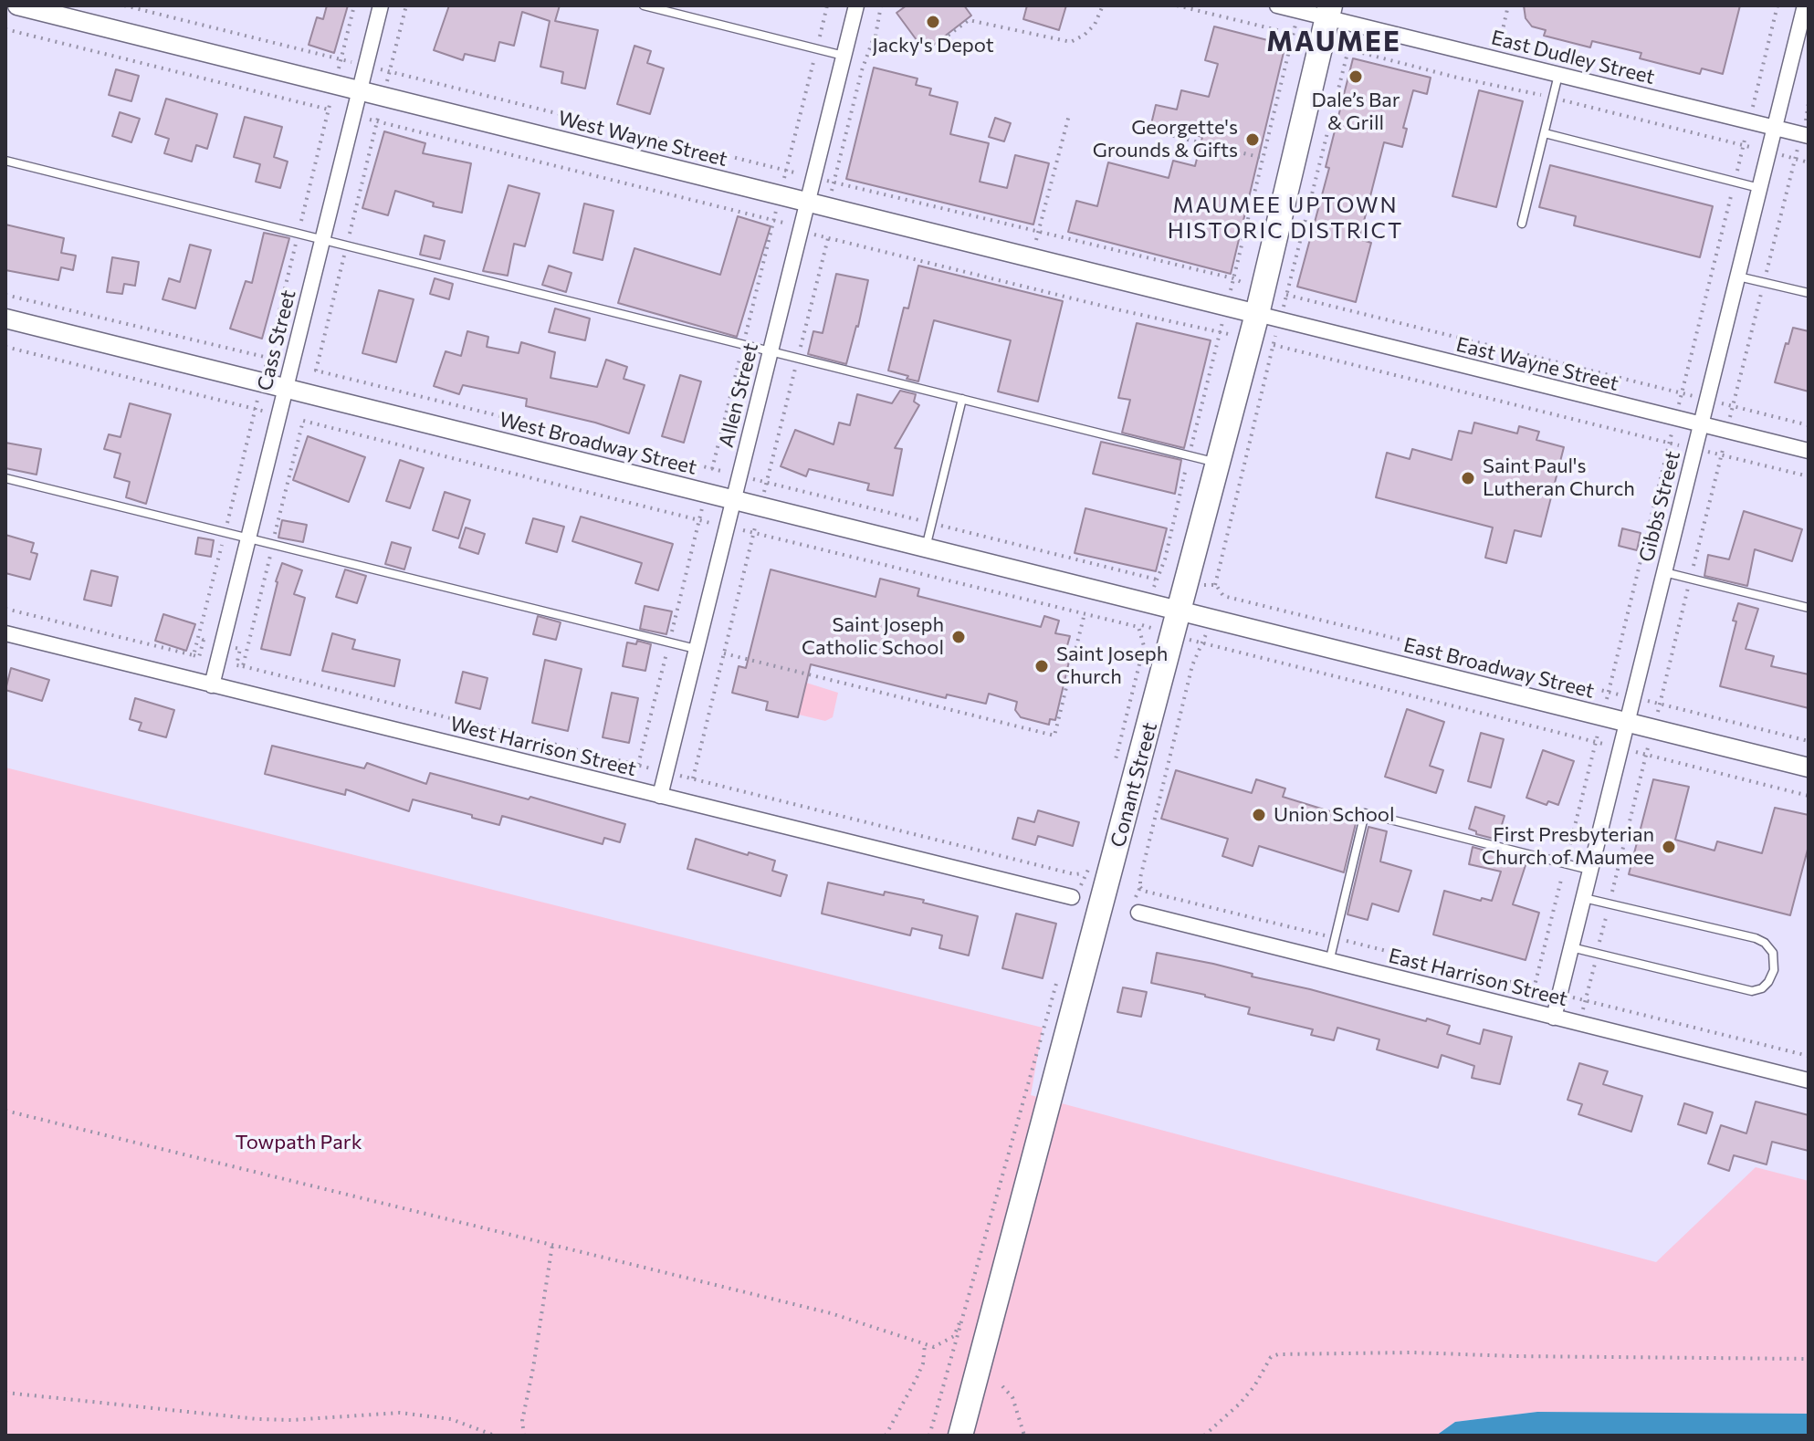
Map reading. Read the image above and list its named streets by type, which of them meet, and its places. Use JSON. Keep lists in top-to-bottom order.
{
  "streets": {
    "main road": ["Conant Street"],
    "street": [
      "East Dudley Street",
      "West Wayne Street",
      "Cass Street",
      "East Wayne Street",
      "Allen Street",
      "West Broadway Street",
      "Gibbs Street",
      "East Broadway Street",
      "West Harrison Street",
      "East Harrison Street"
    ]
  },
  "crossings": [
    ["East Dudley Street", "Gibbs Street"],
    ["East Dudley Street", "Conant Street"],
    ["West Wayne Street", "Cass Street"],
    ["West Wayne Street", "East Wayne Street"],
    ["West Wayne Street", "Allen Street"],
    ["West Wayne Street", "Conant Street"],
    ["Cass Street", "West Broadway Street"],
    ["Cass Street", "West Harrison Street"],
    ["East Wayne Street", "Gibbs Street"],
    ["East Wayne Street", "Conant Street"],
    ["Allen Street", "West Broadway Street"],
    ["Allen Street", "West Harrison Street"],
    ["West Broadway Street", "East Broadway Street"],
    ["West Broadway Street", "Conant Street"],
    ["Gibbs Street", "East Broadway Street"],
    ["Gibbs Street", "East Harrison Street"],
    ["East Broadway Street", "Conant Street"]
  ],
  "districts": ["MAUMEE", "MAUMEE UPTOWN HISTORIC DISTRICT"],
  "parks": ["Towpath Park"],
  "places": [
    "Jacky's Depot",
    "Dale’s Bar & Grill",
    "Georgette's Grounds & Gifts",
    "Saint Paul's Lutheran Church",
    "Saint Joseph Catholic School",
    "Saint Joseph Church",
    "Union School",
    "First Presbyterian Church of Maumee"
  ]
}
